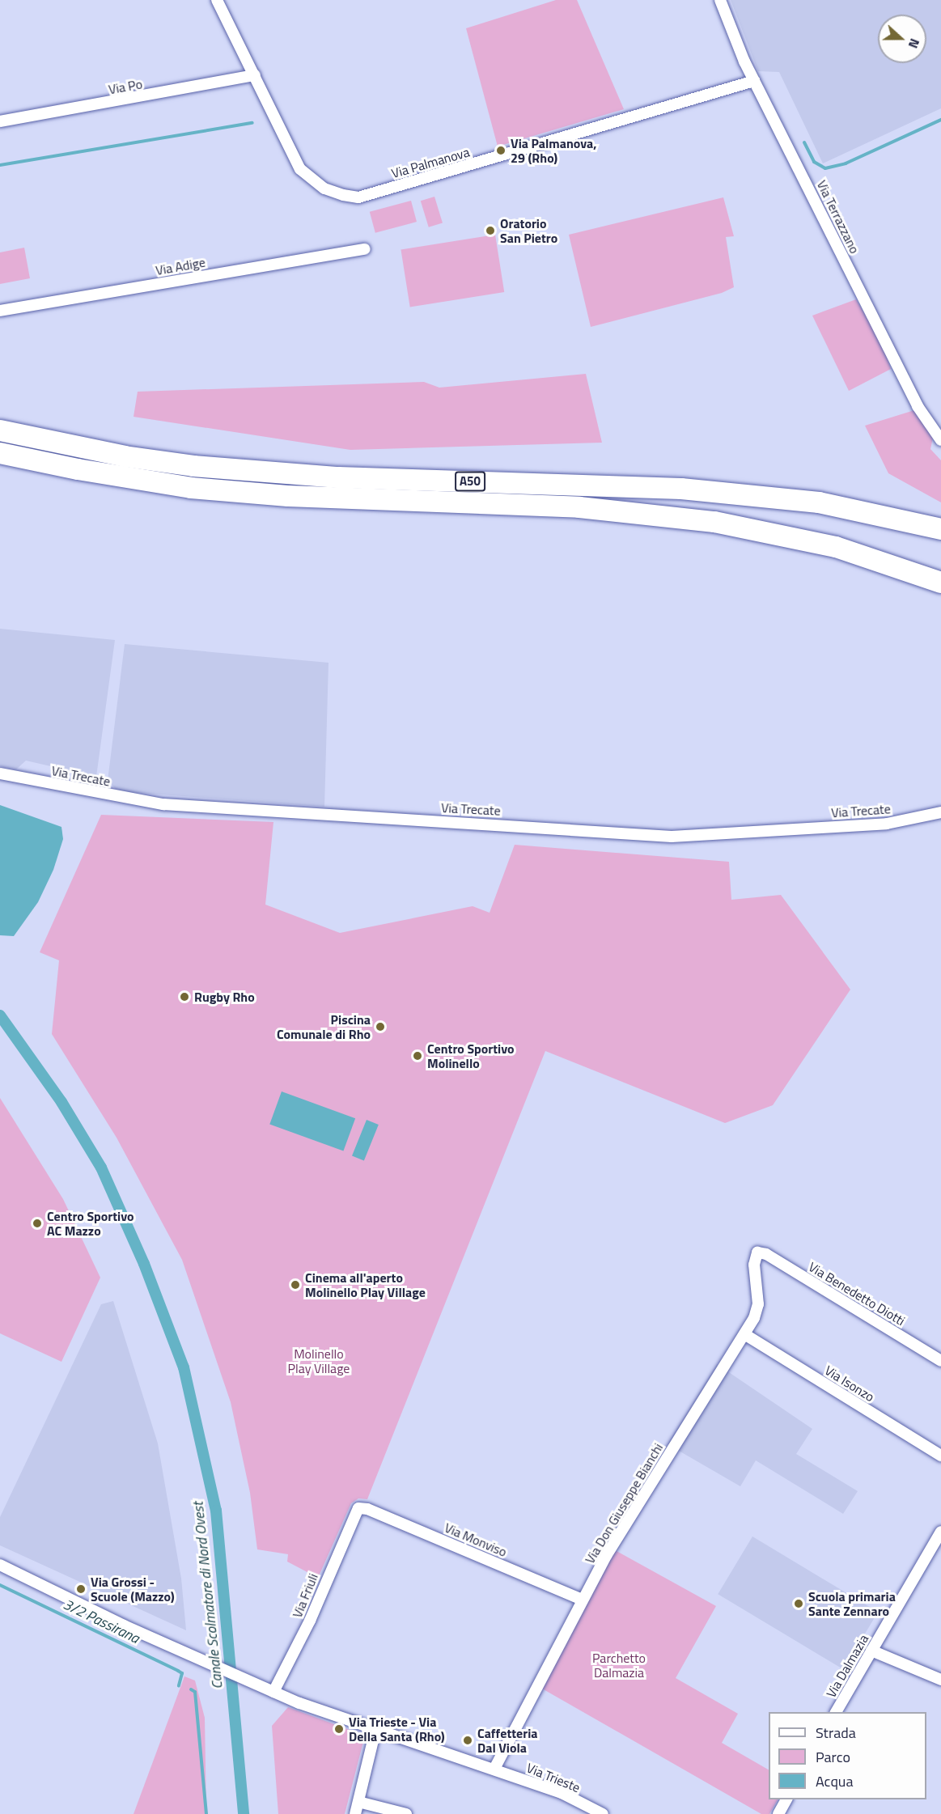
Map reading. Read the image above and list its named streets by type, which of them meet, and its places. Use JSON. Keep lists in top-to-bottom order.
{
  "streets": {
    "highway": ["A50"],
    "street": [
      "Via Po",
      "Via Palmanova",
      "Via Terrazzano",
      "Via Adige",
      "Via Trecate",
      "Via Benedetto Diotti",
      "Via Isonzo",
      "Via Don Giuseppe Bianchi",
      "Via Monviso",
      "Via Friuli",
      "Via Dalmazia",
      "Via Trieste"
    ]
  },
  "crossings": [
    ["Via Po", "Via Palmanova"],
    ["Via Palmanova", "Via Terrazzano"],
    ["Via Benedetto Diotti", "Via Don Giuseppe Bianchi"],
    ["Via Isonzo", "Via Don Giuseppe Bianchi"],
    ["Via Don Giuseppe Bianchi", "Via Monviso"],
    ["Via Don Giuseppe Bianchi", "Via Trieste"],
    ["Via Monviso", "Via Friuli"],
    ["Via Friuli", "Via Trieste"]
  ],
  "water": ["Canale Scolmatore di Nord Ovest", "3/2 Passirana"],
  "parks": ["Molinello Play Village", "Parchetto Dalmazia"],
  "places": [
    "Via Palmanova, 29 (Rho)",
    "Oratorio San Pietro",
    "Rugby Rho",
    "Piscina Comunale di Rho",
    "Centro Sportivo Molinello",
    "Centro Sportivo AC Mazzo",
    "Cinema all'aperto Molinello Play Village",
    "Via Grossi - Scuole (Mazzo)",
    "Scuola primaria Sante Zennaro",
    "Via Trieste - Via Della Santa (Rho)",
    "Caffetteria Dal Viola"
  ],
  "legend": ["Strada", "Parco", "Acqua"],
  "north": "right"
}
